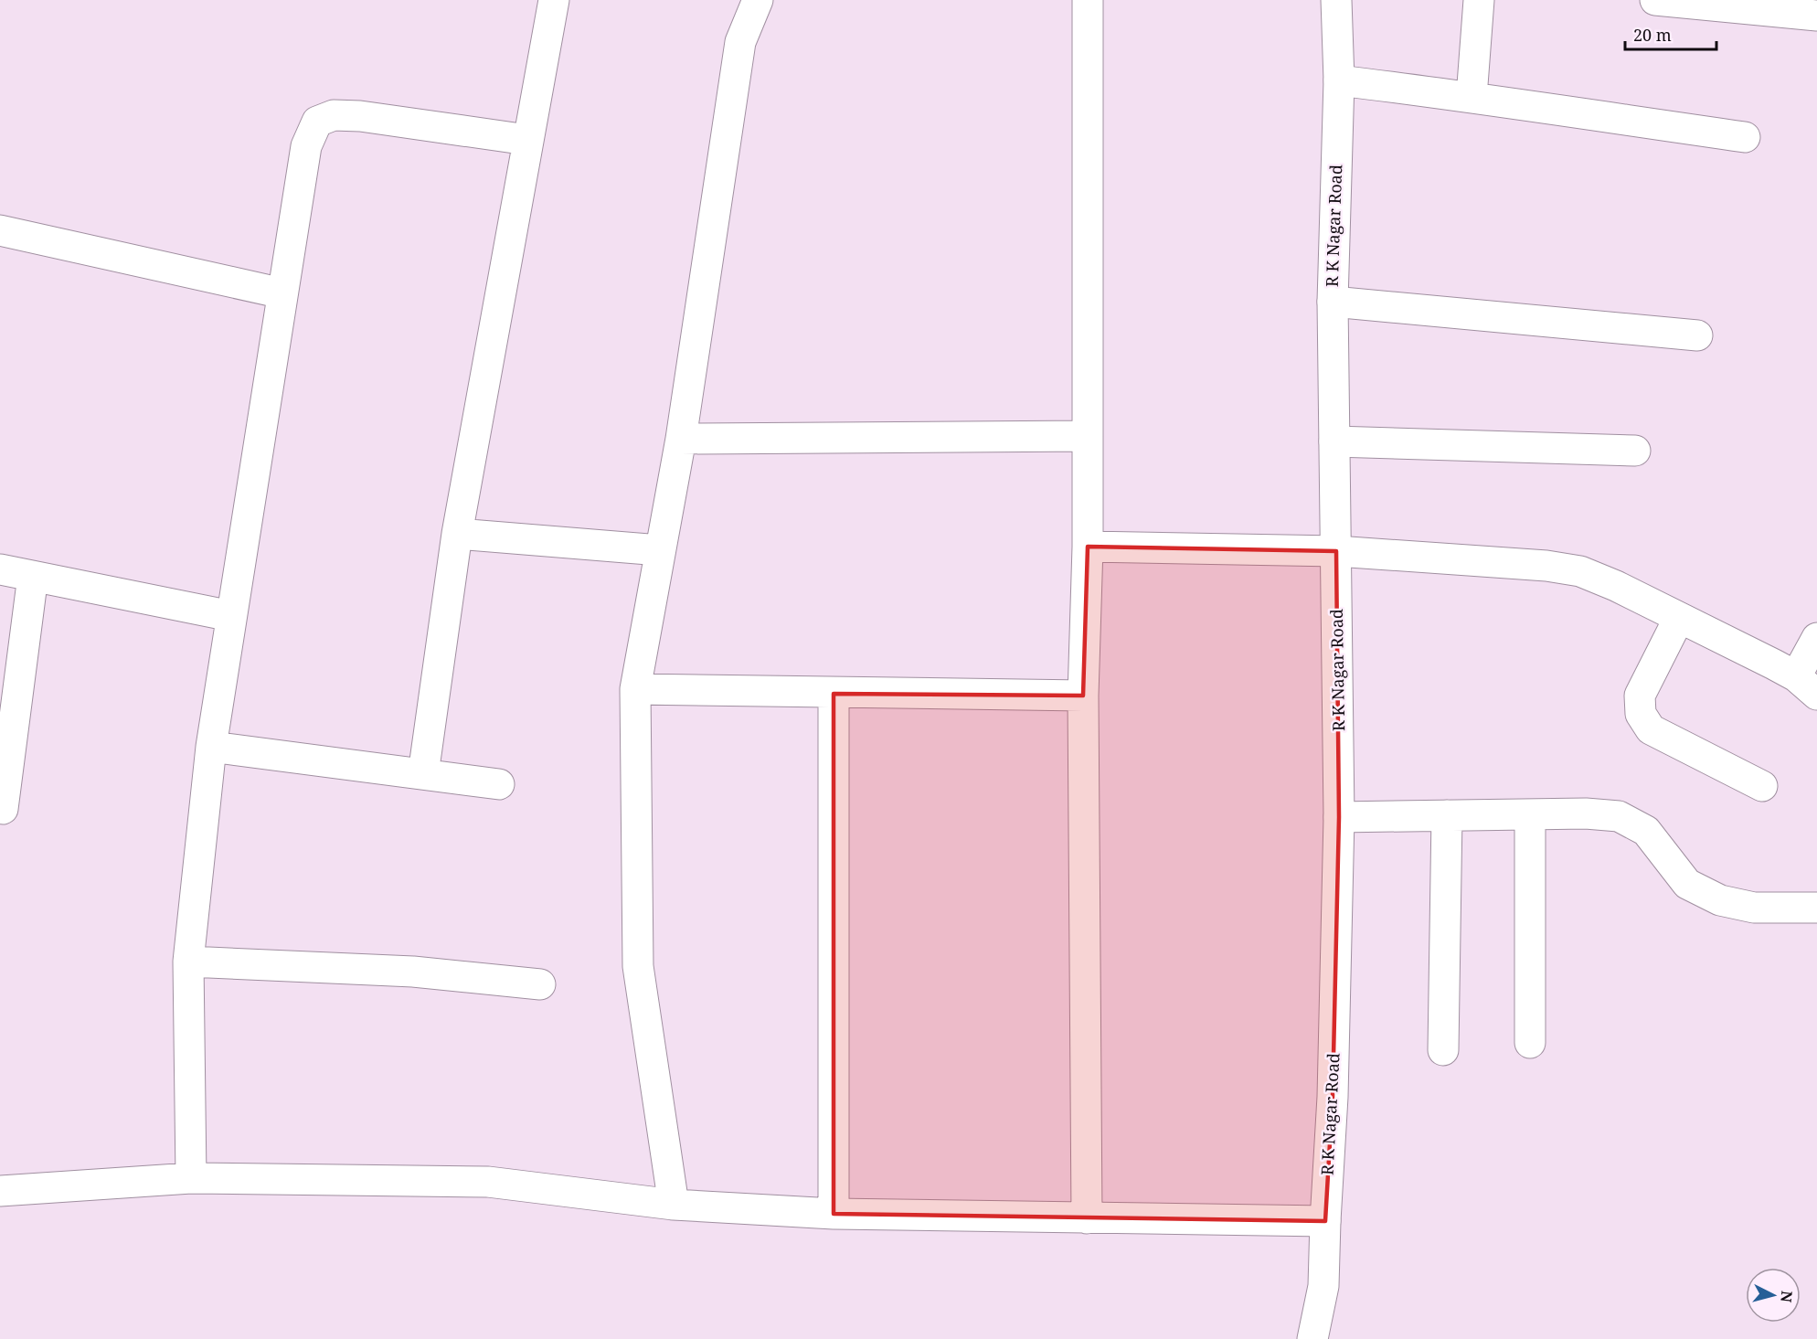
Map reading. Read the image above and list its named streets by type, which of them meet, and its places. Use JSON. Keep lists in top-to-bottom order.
{
  "streets": {
    "street": ["R K Nagar Road"]
  },
  "scale_bar": "20 m",
  "north": "right"
}
